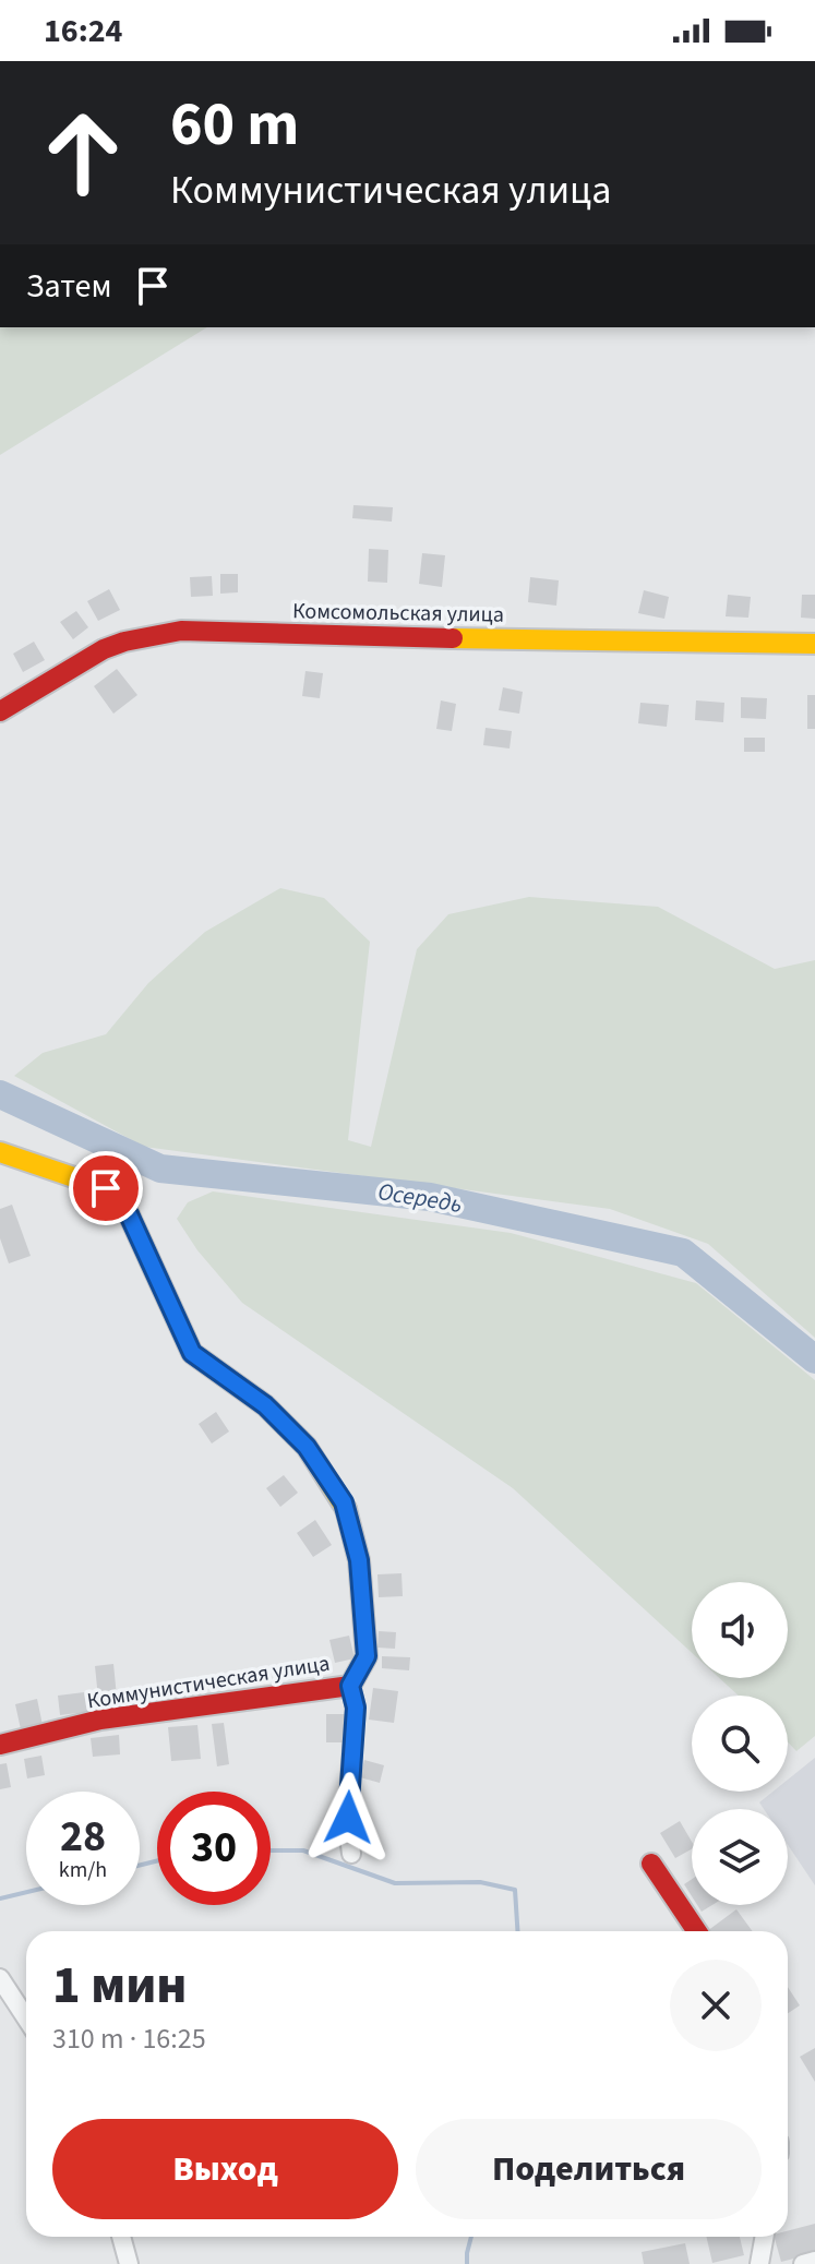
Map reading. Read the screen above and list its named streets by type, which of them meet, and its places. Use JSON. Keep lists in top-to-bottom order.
{
  "streets": {
    "street": ["Комсомольская улица", "Коммунистическая улица"]
  },
  "water": ["Осередь"],
  "page": {
    "status": "16:24",
    "turn": ["60 m", "Коммунистическая улица"],
    "then": "Затем",
    "speed": "28 km/h",
    "limit": "30",
    "heading": ["1 мин", "310 m · 16:25"],
    "buttons": ["Выход", "Поделиться"]
  }
}
